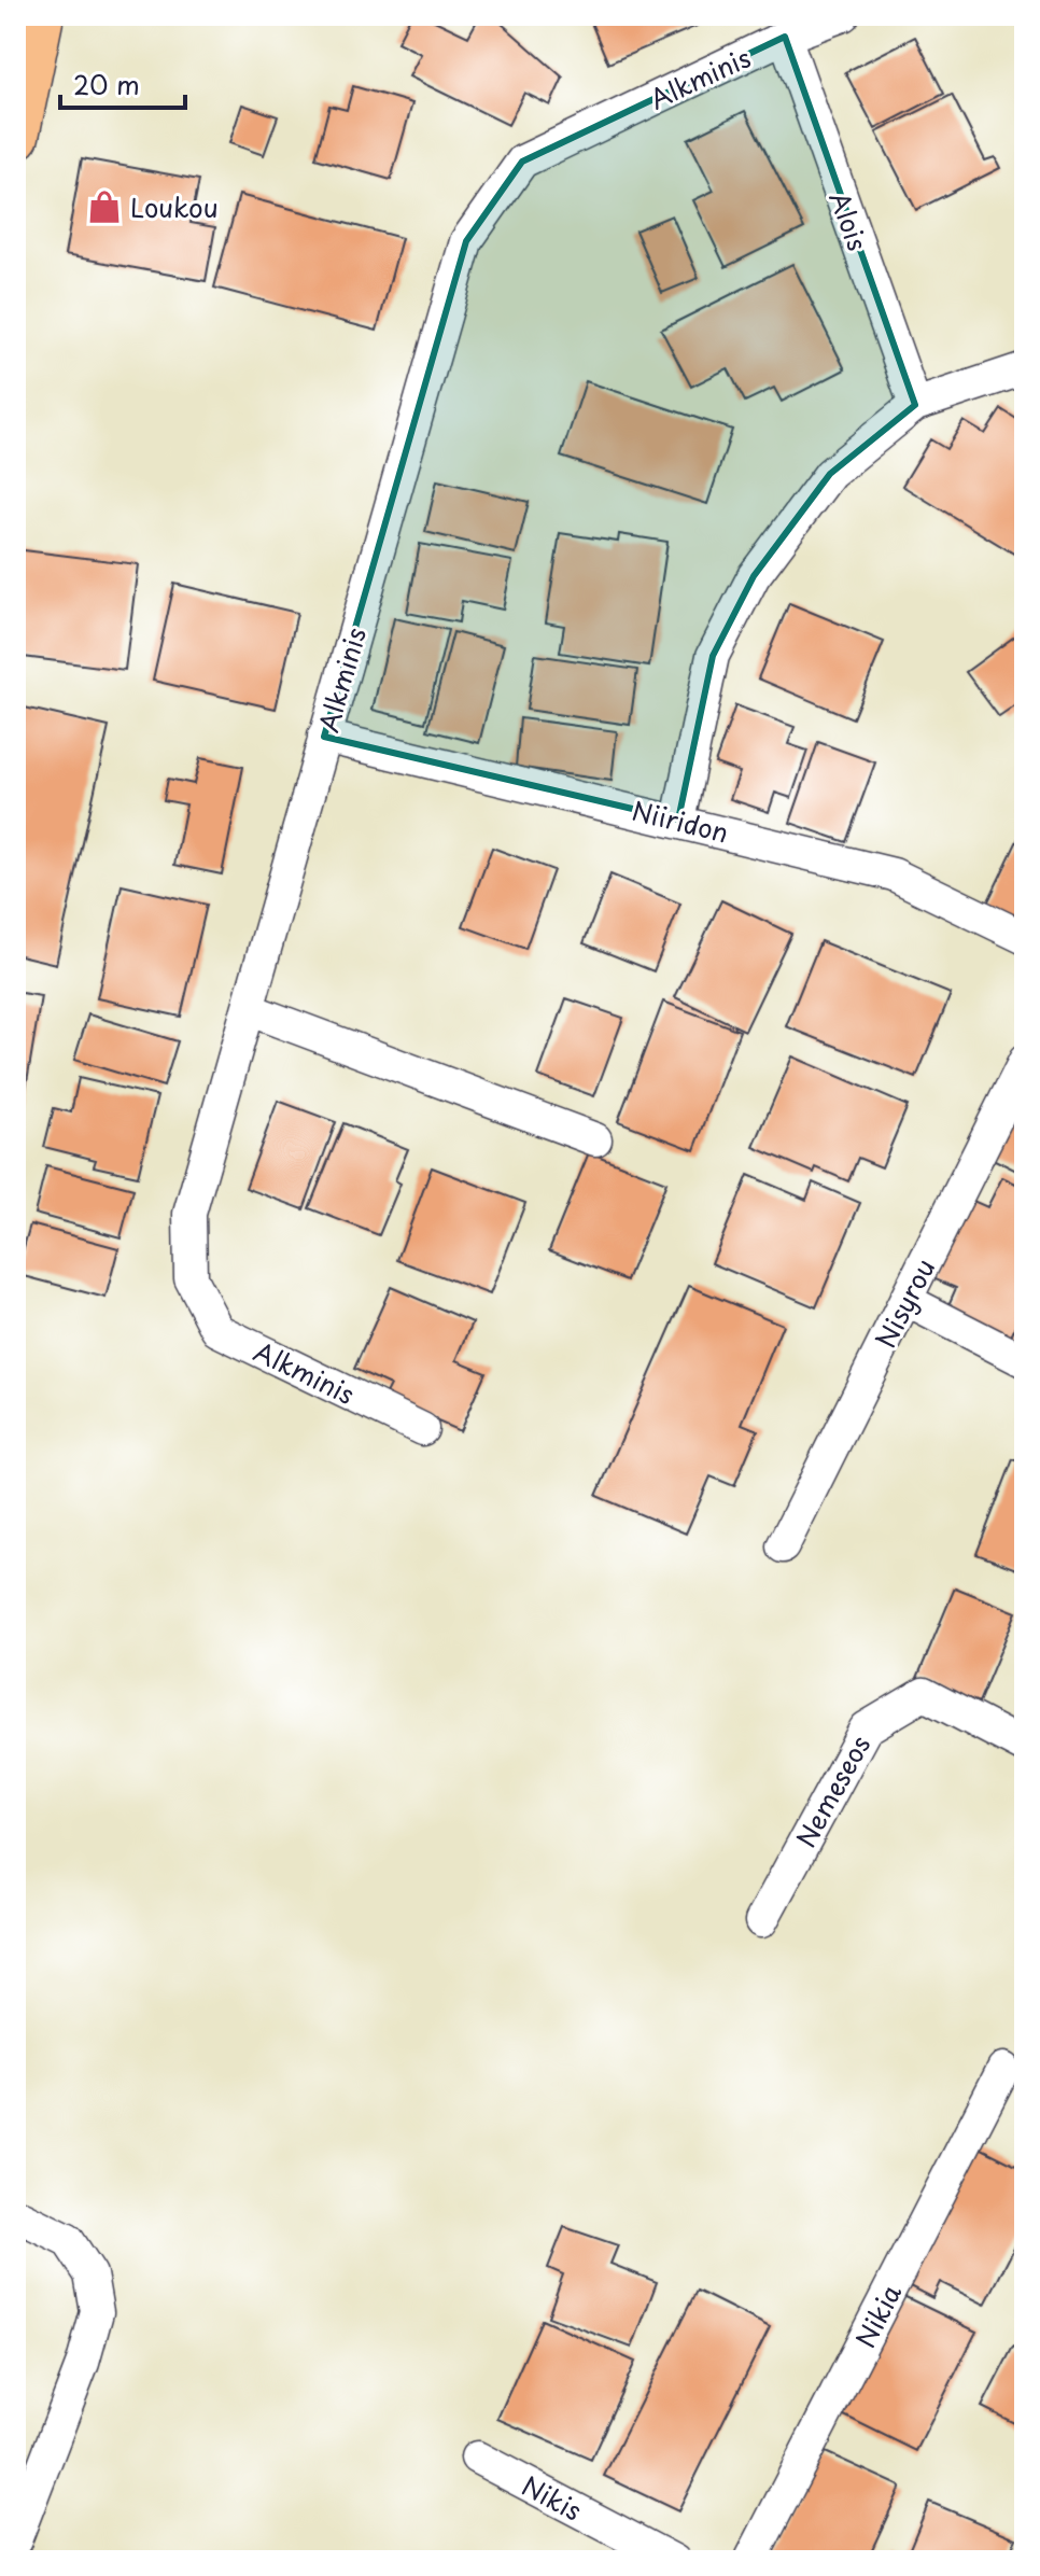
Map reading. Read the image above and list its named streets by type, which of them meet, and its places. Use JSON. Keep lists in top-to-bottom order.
{
  "streets": {
    "street": [
      "Alkminis",
      "Alois",
      "Niiridon",
      "Nisyrou",
      "Nemeseos",
      "Nikia",
      "Nikis"
    ]
  },
  "crossings": [
    ["Alkminis", "Alois"],
    ["Alkminis", "Niiridon"]
  ],
  "places": {
    "shop": ["Loukou"]
  },
  "scale_bar": "20 m"
}
